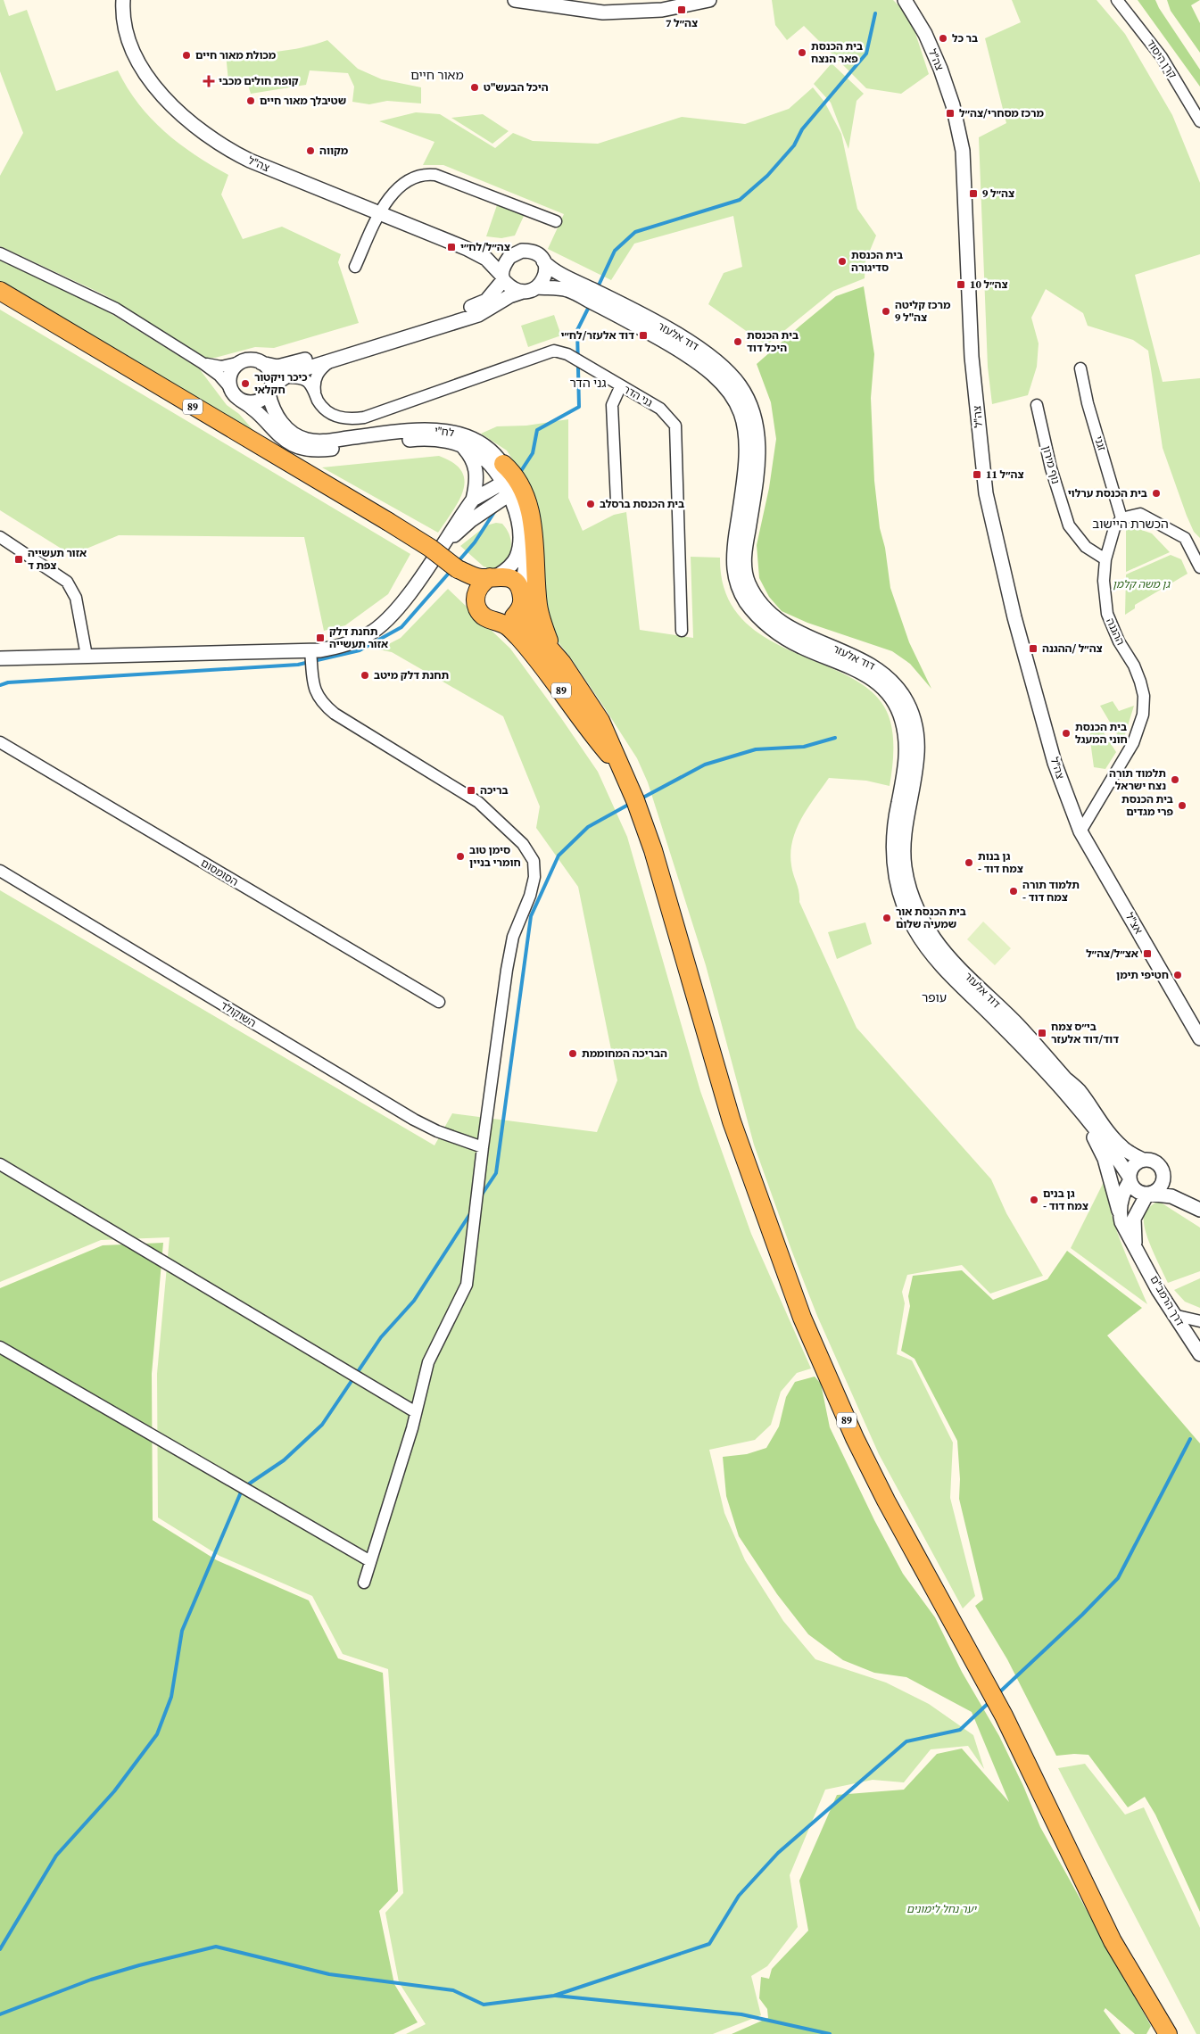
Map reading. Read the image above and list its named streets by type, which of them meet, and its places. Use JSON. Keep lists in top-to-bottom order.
{
  "streets": {
    "highway": ["89"],
    "street": [
      "קרן היסוד",
      "צה\"ל",
      "דוד אלעזר",
      "גני הדר",
      "לח\"י",
      "זגני",
      "נוף מירון",
      "ההגנה",
      "הסומסום",
      "אצ\"ל",
      "השוקולד",
      "דרך הרמב\"ם"
    ]
  },
  "crossings": [
    ["צה\"ל", "דוד אלעזר"],
    ["צה\"ל", "ההגנה"],
    ["צה\"ל", "אצ\"ל"],
    ["דוד אלעזר", "דרך הרמב\"ם"],
    ["89", "לח\"י"],
    ["זגני", "ההגנה"],
    ["נוף מירון", "ההגנה"],
    ["ההגנה", "אצ\"ל"]
  ],
  "districts": [
    "מאור חיים",
    "גני הדר",
    "הכשרת היישוב",
    "עופר"
  ],
  "parks": ["גן משה קלמן", "יער נחל לימונים"],
  "places": {
    "transit": [
      "צה״ל 7",
      "מרכז מסחרי/צה״ל",
      "צה״ל 9",
      "צה״ל/לח״י",
      "צה״ל 10",
      "דוד אלעזר/לח״י",
      "צה״ל 11",
      "אזור תעשייה צפת ד",
      "תחנת דלק אזור תעשייה",
      "צה״ל /ההגנה",
      "בריכה",
      "אצ״ל/צה״ל",
      "בי״ס צמח דוד/דוד אלעזר"
    ],
    "other": [
      "בר כל",
      "בית הכנסת פאר הנצח",
      "מכולת מאור חיים",
      "היכל הבעש\"ט",
      "שטיבלך מאור חיים",
      "מקווה",
      "בית הכנסת סדיגורה",
      "מרכז קליטה צה\"ל 9",
      "בית הכנסת היכל דוד",
      "כיכר ויקטור חקלאי",
      "בית הכנסת ערלוי",
      "בית הכנסת ברסלב",
      "תחנת דלק מיטב",
      "בית הכנסת חוני המעגל",
      "תלמוד תורה נצח ישראל",
      "בית הכנסת פרי מגדים",
      "סימן טוב חומרי בניין",
      "גן בנות - צמח דוד",
      "תלמוד תורה - צמח דוד",
      "בית הכנסת אור שמעיה שלום",
      "חטיפי תימן",
      "הבריכה המחוממת",
      "גן בנים - צמח דוד"
    ],
    "health": ["קופת חולים מכבי"]
  }
}
